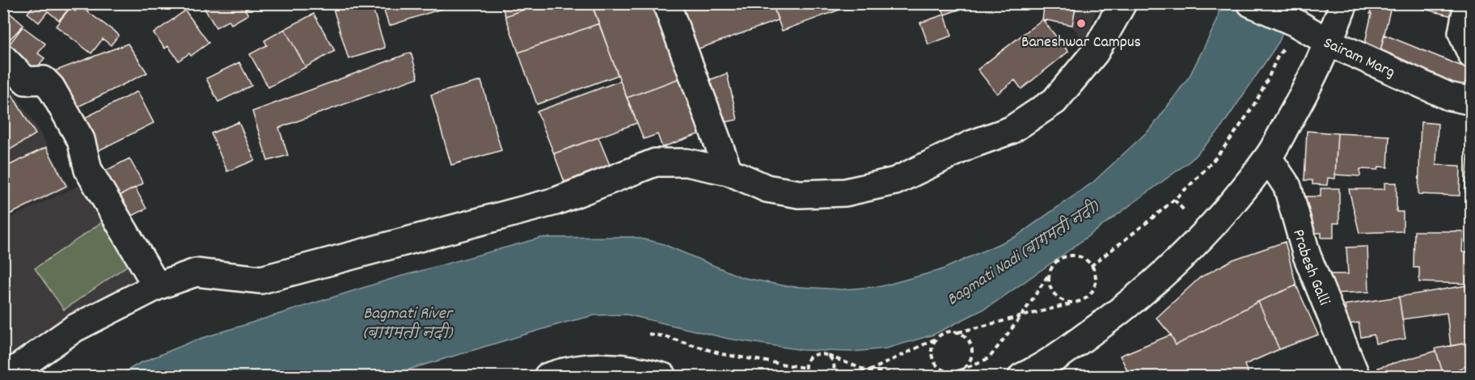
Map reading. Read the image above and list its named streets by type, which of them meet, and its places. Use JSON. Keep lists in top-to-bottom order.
{
  "streets": {
    "street": ["Sairam Marg", "Prabesh Galli"]
  },
  "water": ["Bagmati Nadi (बागमती नदी)", "Bagmati River (बागमती नदी)"],
  "places": ["Baneshwar Campus"]
}
